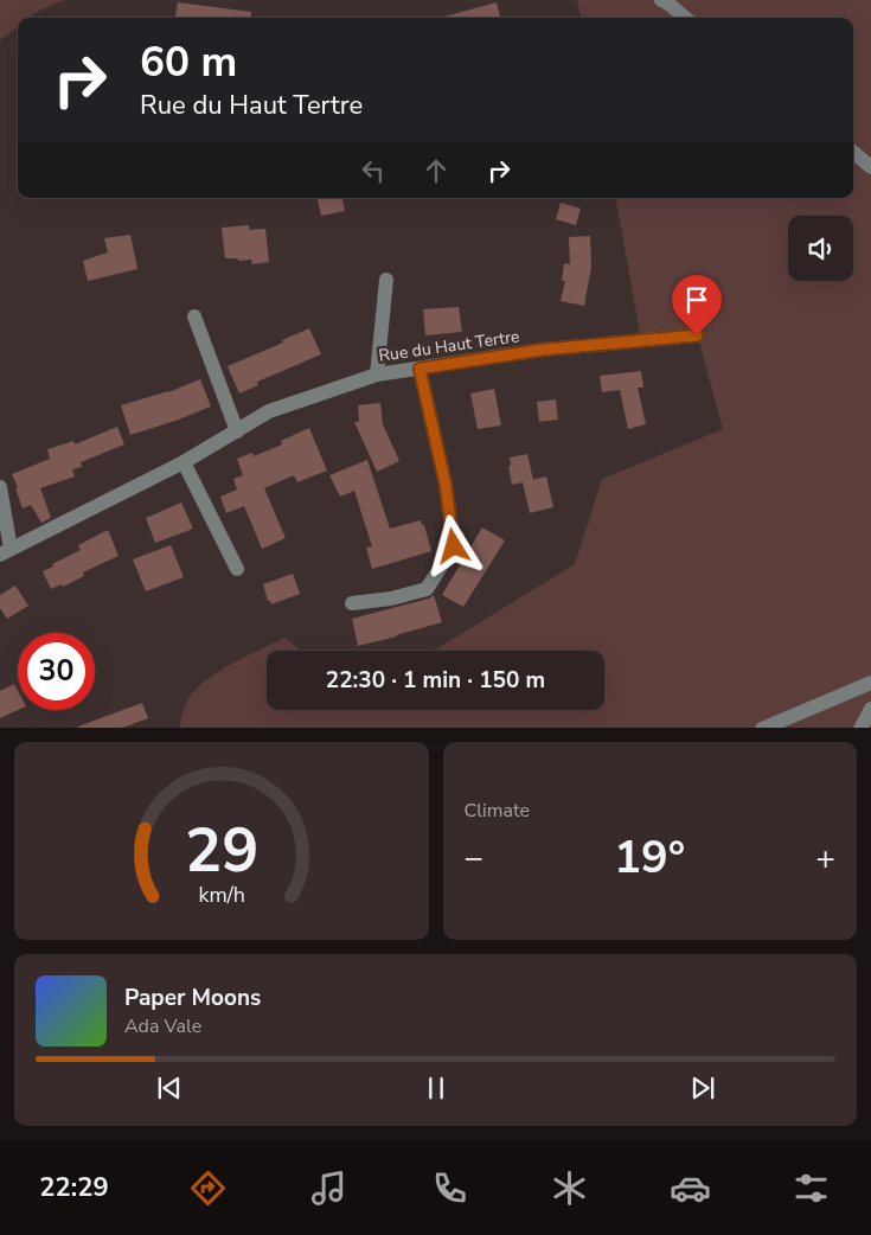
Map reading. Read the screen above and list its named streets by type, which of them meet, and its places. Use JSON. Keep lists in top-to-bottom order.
{
  "streets": {
    "street": ["Rue du Haut Tertre"]
  },
  "page": {
    "turn": ["60 m", "Rue du Haut Tertre"],
    "limit": "30",
    "trip": "22:30 · 1 min · 150 m",
    "tile": "Climate",
    "heat": ["−", "19°", "+"],
    "song": ["Paper Moons", "Ada Vale"],
    "tabs": "22:29",
    "gauge": ["29", "km/h"]
  }
}
